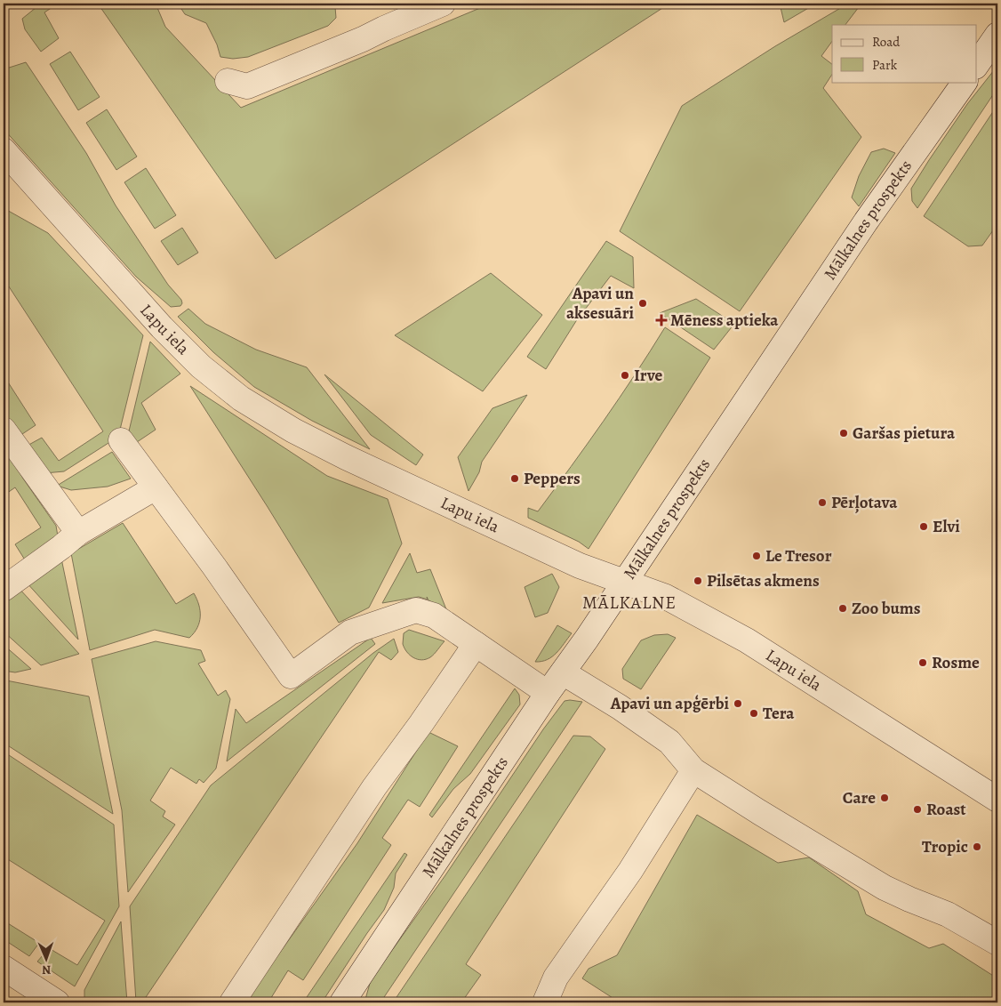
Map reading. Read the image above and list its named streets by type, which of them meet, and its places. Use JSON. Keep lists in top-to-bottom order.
{
  "streets": {
    "street": ["Mālkalnes prospekts", "Lapu iela"]
  },
  "crossings": [
    ["Mālkalnes prospekts", "Lapu iela"]
  ],
  "districts": ["MĀLKALNE"],
  "places": {
    "other": [
      "Apavi un aksesuāri",
      "Irve",
      "Garšas pietura",
      "Peppers",
      "Pērļotava",
      "Elvi",
      "Le Tresor",
      "Pilsētas akmens",
      "Zoo bums",
      "Rosme",
      "Apavi un apģērbi",
      "Tera",
      "Care",
      "Roast",
      "Tropic"
    ],
    "health": ["Mēness aptieka"]
  },
  "legend": ["Road", "Park"],
  "north": "bottom"
}
